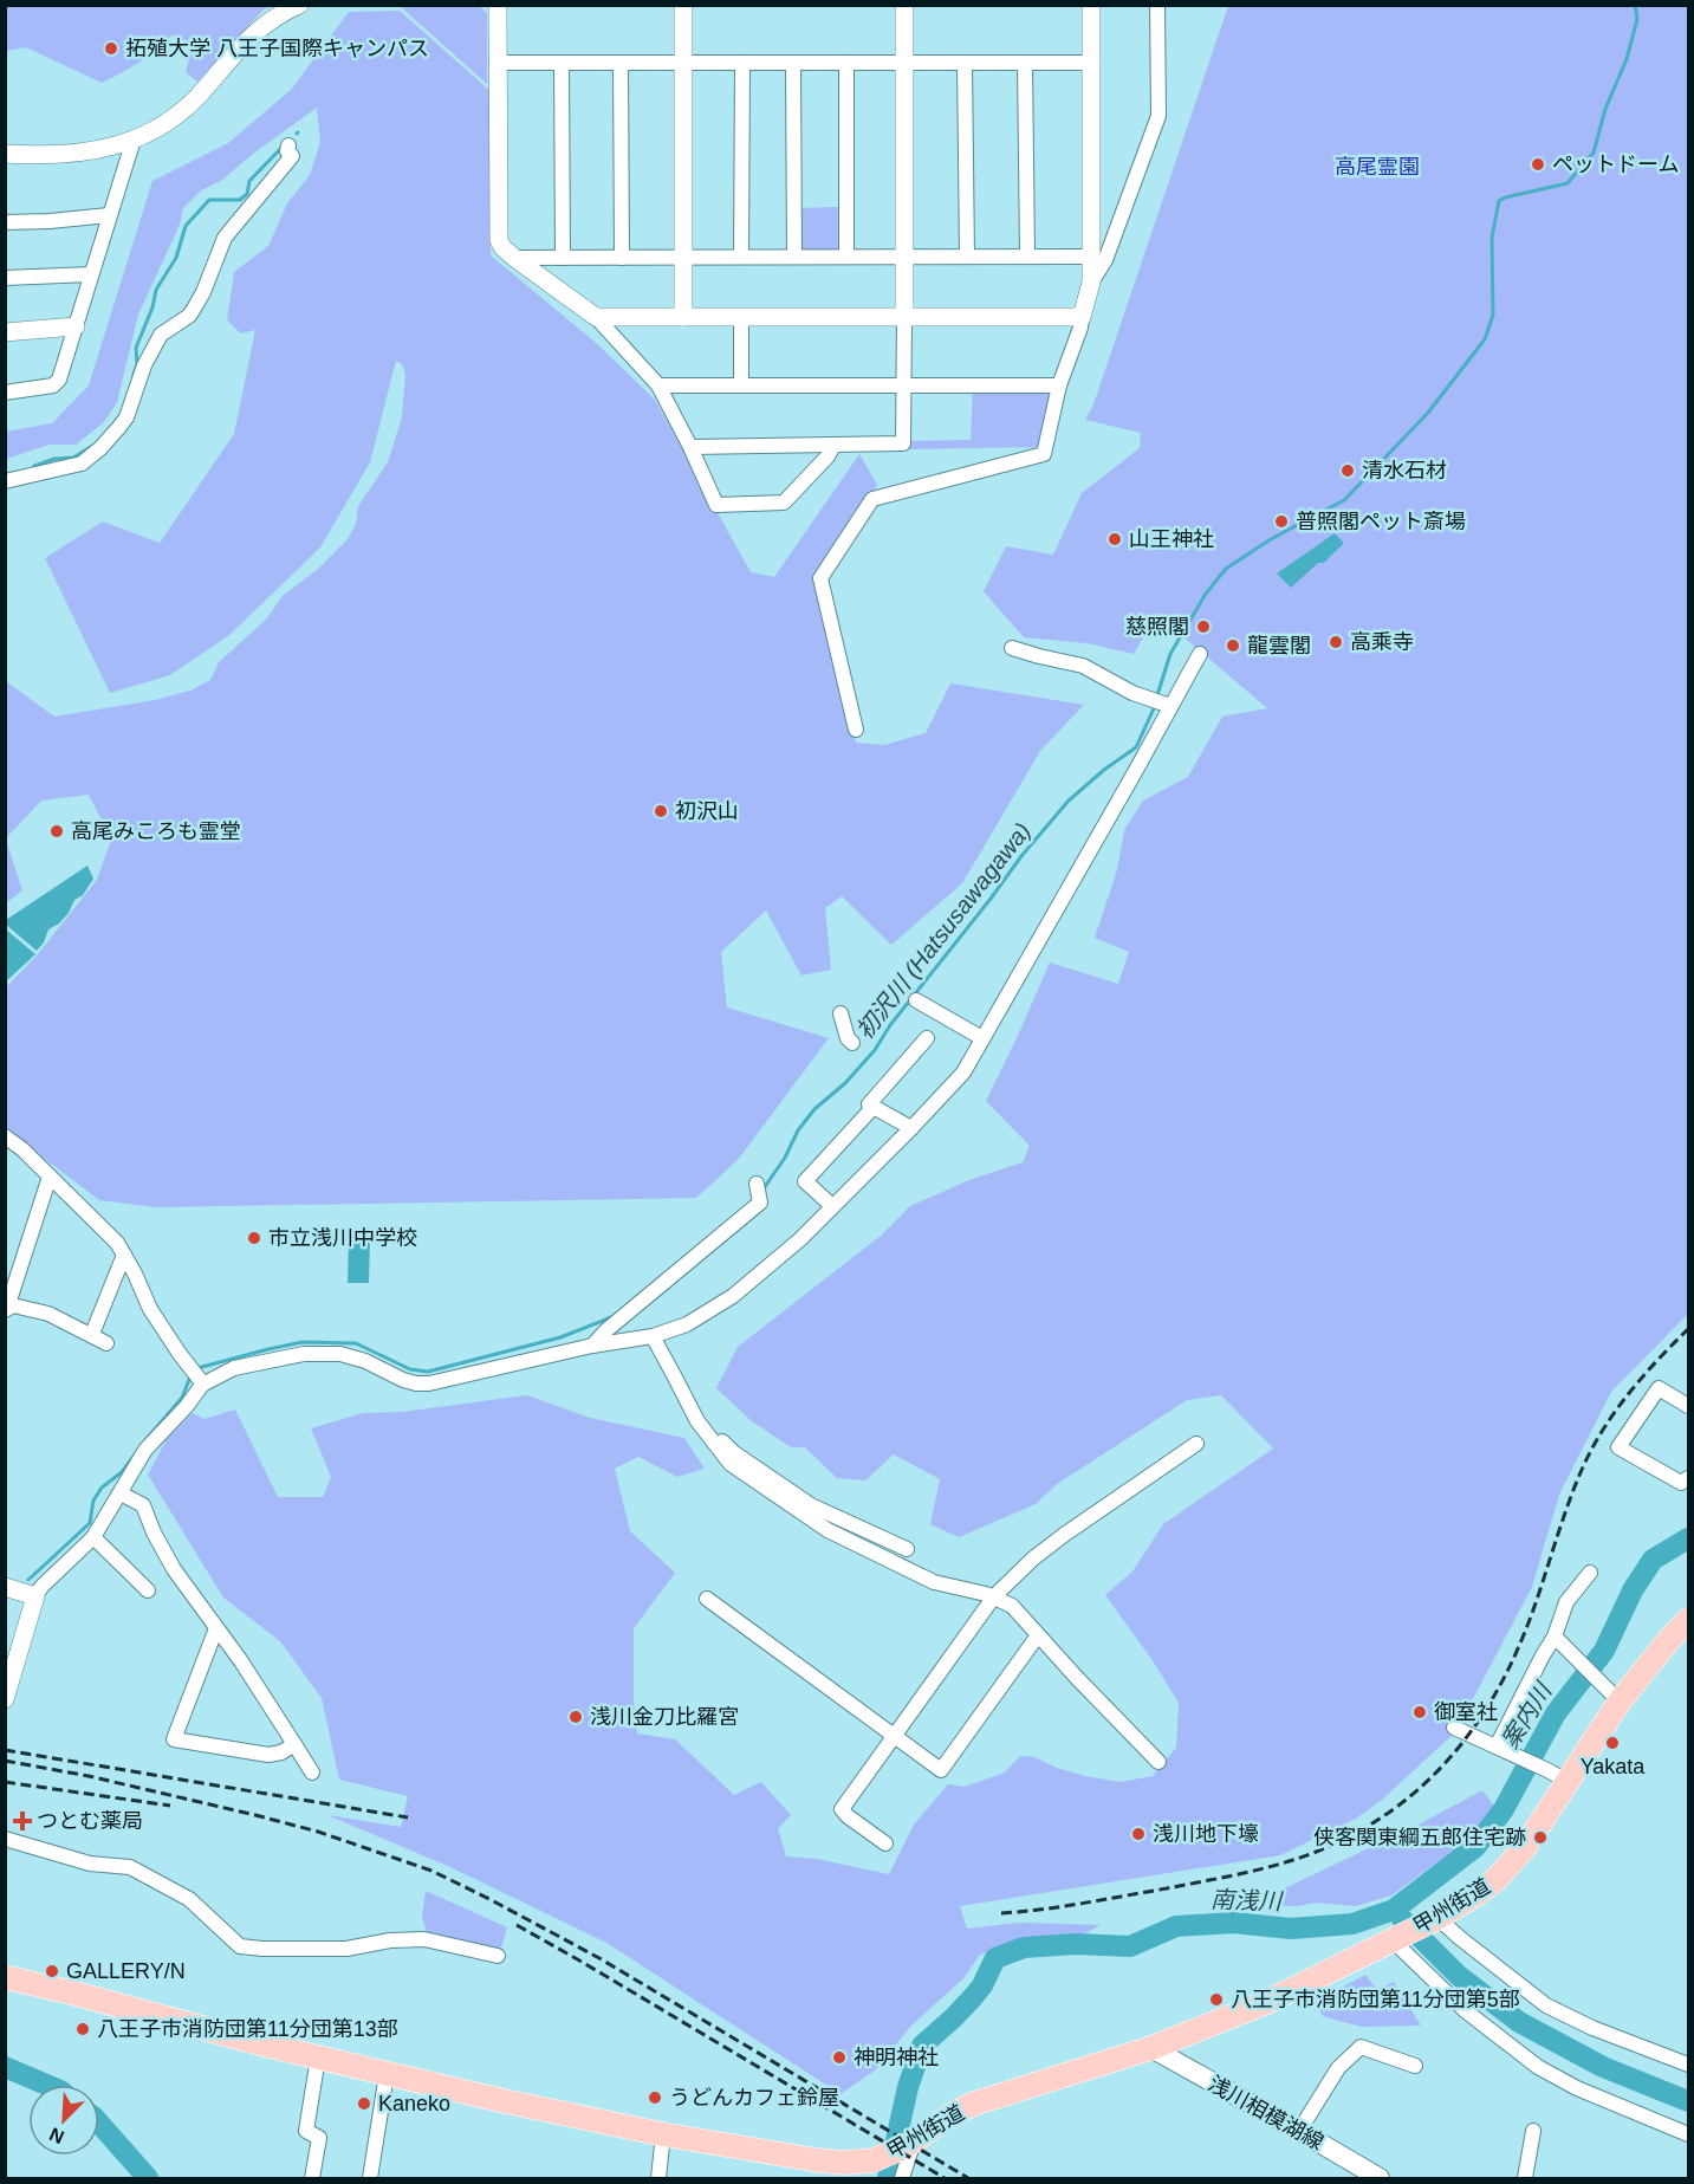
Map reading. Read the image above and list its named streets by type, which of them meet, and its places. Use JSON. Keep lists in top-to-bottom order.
{
  "streets": {
    "highway": ["甲州街道"],
    "main road": ["浅川相模湖線"]
  },
  "crossings": [
    ["甲州街道", "浅川相模湖線"]
  ],
  "water": ["初沢川 (Hatsusawagawa)", "案内川", "南浅川"],
  "parks": ["高尾霊園"],
  "places": {
    "other": [
      "拓殖大学 八王子国際キャンパス",
      "ペットドーム",
      "清水石材",
      "普照閣ペット斎場",
      "山王神社",
      "慈照閣",
      "高乘寺",
      "龍雲閣",
      "初沢山",
      "高尾みころも霊堂",
      "市立浅川中学校",
      "御室社",
      "浅川金刀比羅宮",
      "Yakata",
      "浅川地下壕",
      "侠客関東綱五郎住宅跡",
      "GALLERY/N",
      "八王子市消防団第11分団第5部",
      "八王子市消防団第11分団第13部",
      "神明神社",
      "うどんカフェ鈴屋",
      "Kaneko"
    ],
    "health": ["つとむ薬局"]
  },
  "north": "bottom left"
}
